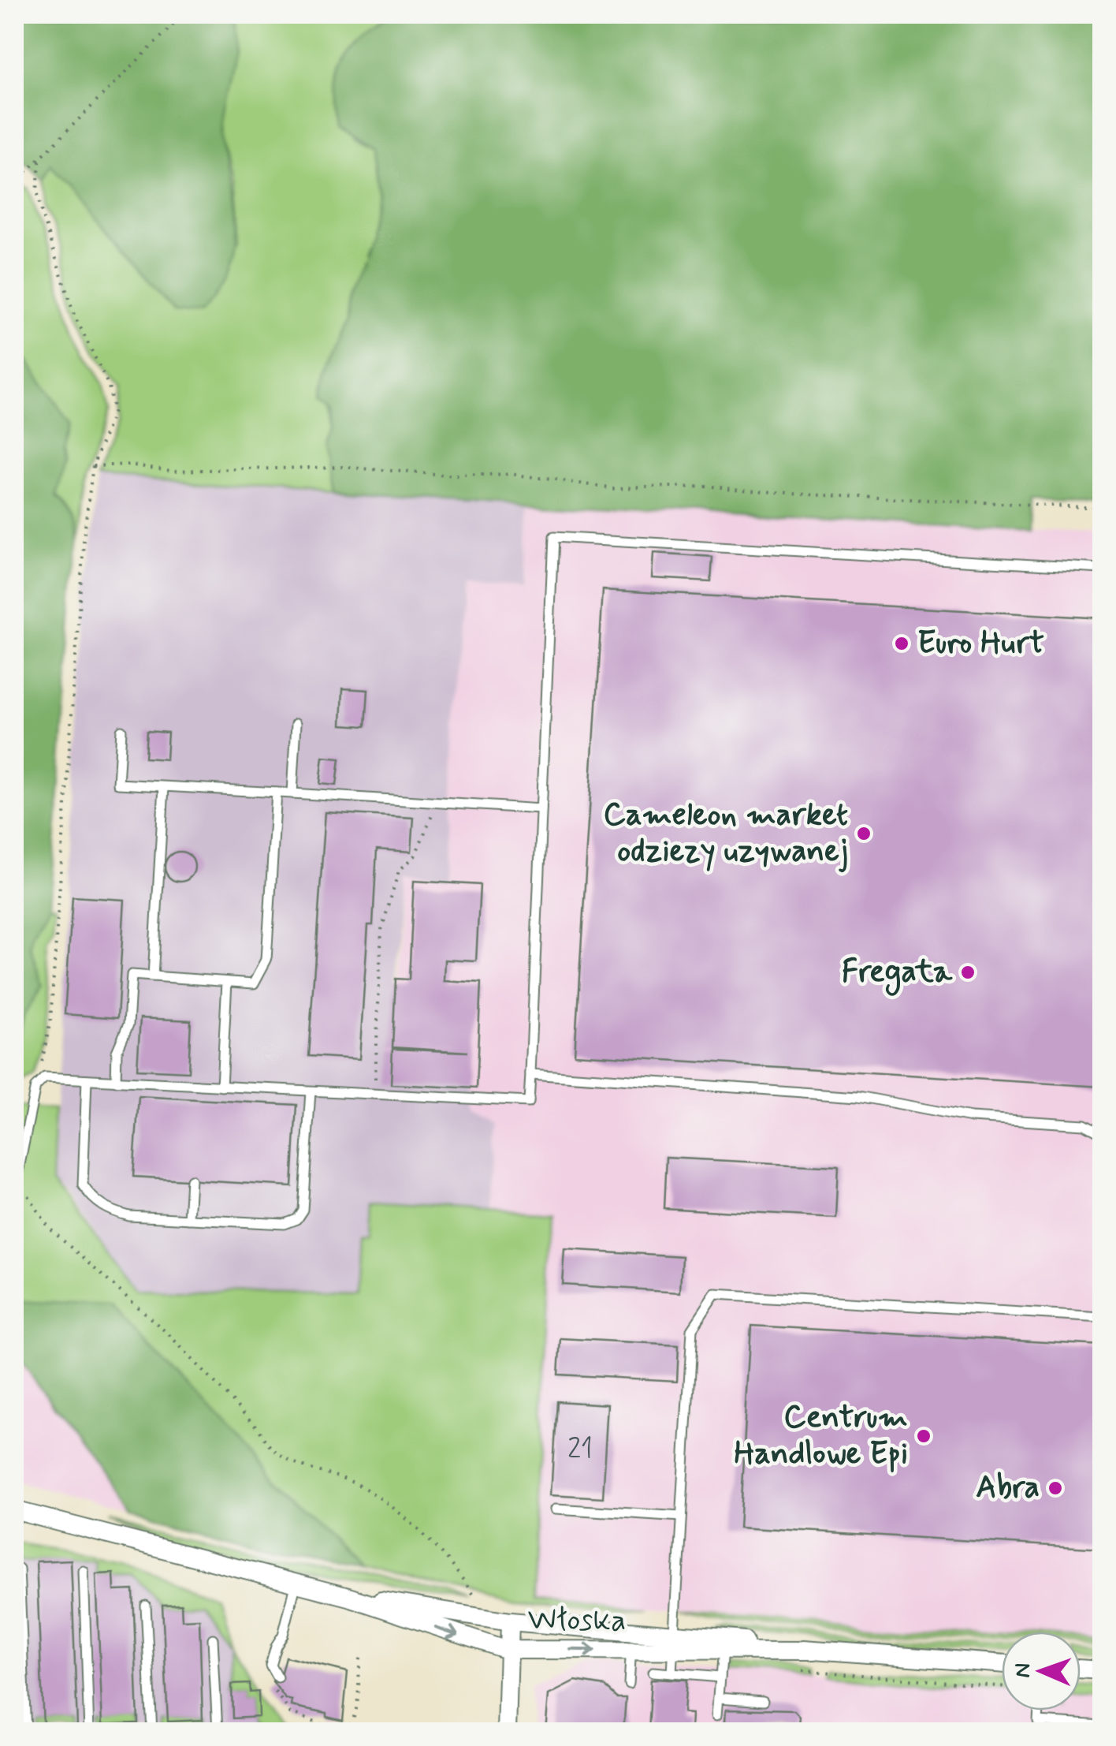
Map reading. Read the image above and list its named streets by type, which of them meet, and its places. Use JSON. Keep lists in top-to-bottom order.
{
  "streets": {
    "street": ["Włoska"]
  },
  "places": [
    "Euro Hurt",
    "Cameleon market odziezy uzywanej",
    "Fregata",
    "Centrum Handlowe Epi",
    "Abra"
  ],
  "house_numbers": ["21"],
  "north": "left"
}
